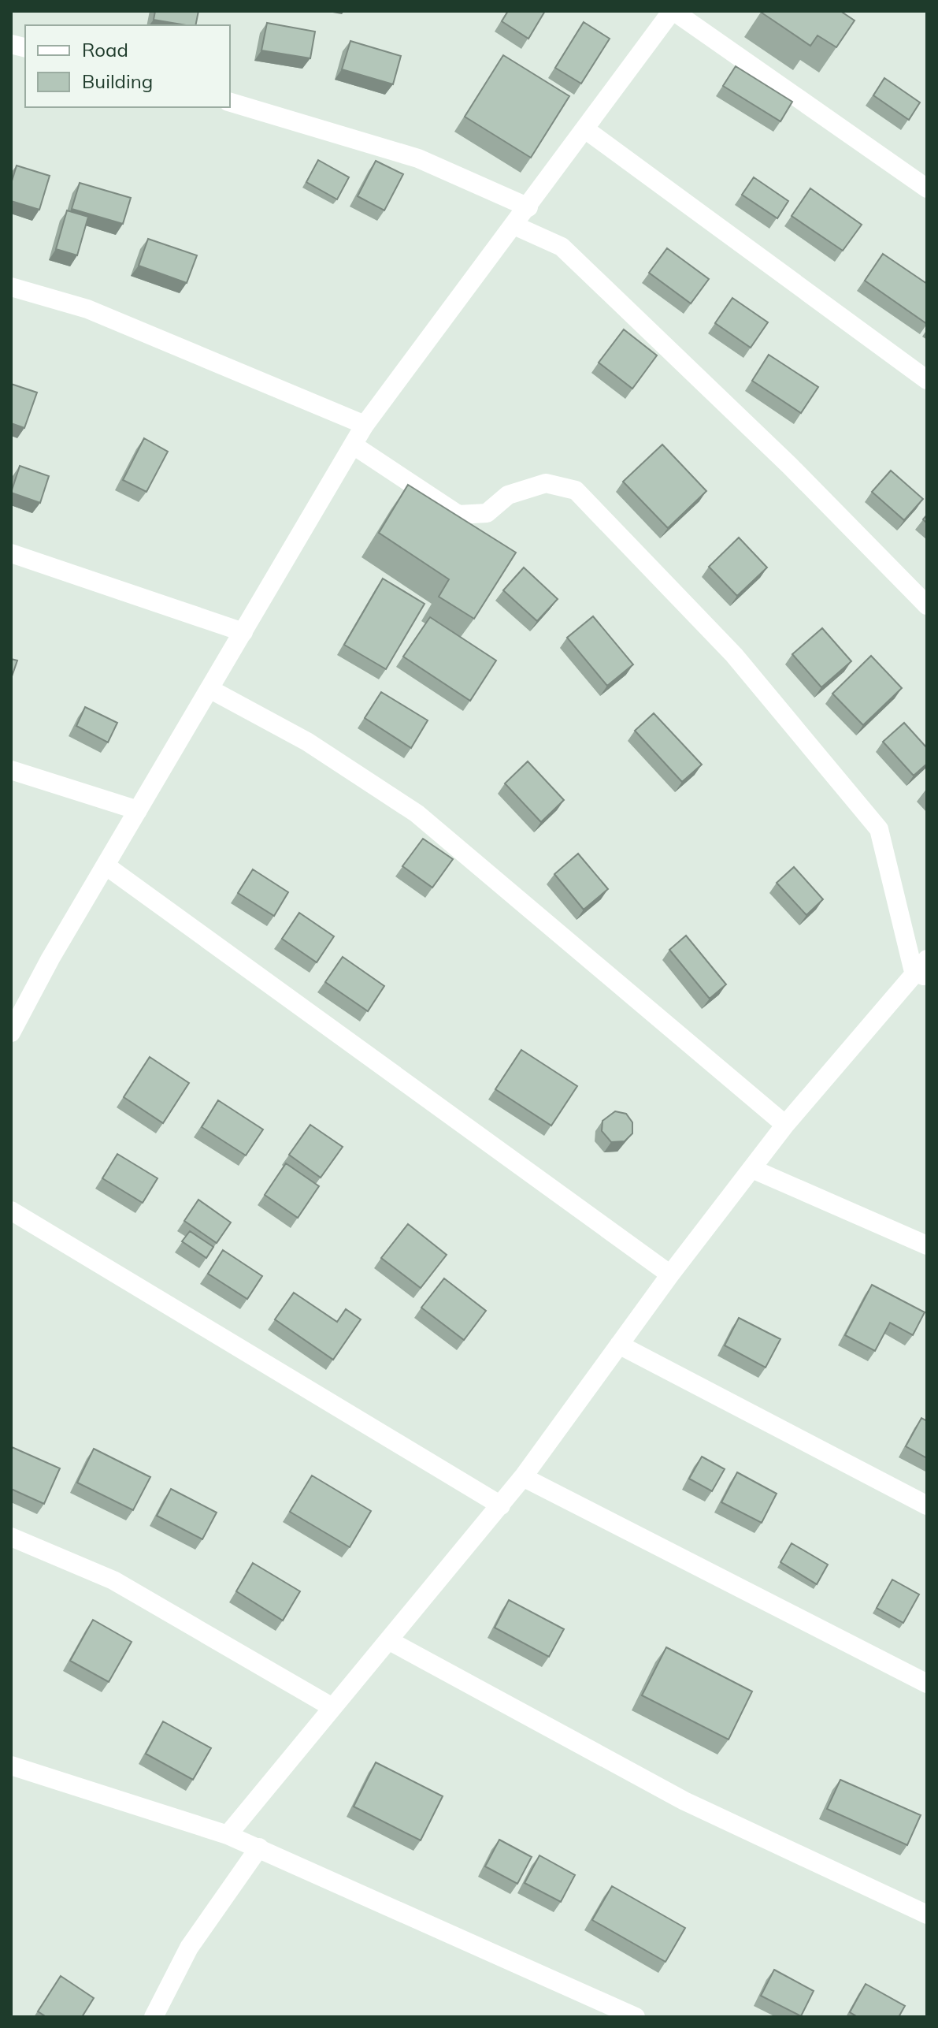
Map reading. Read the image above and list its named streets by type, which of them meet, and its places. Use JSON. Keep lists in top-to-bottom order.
{
  "legend": ["Road", "Building"]
}
